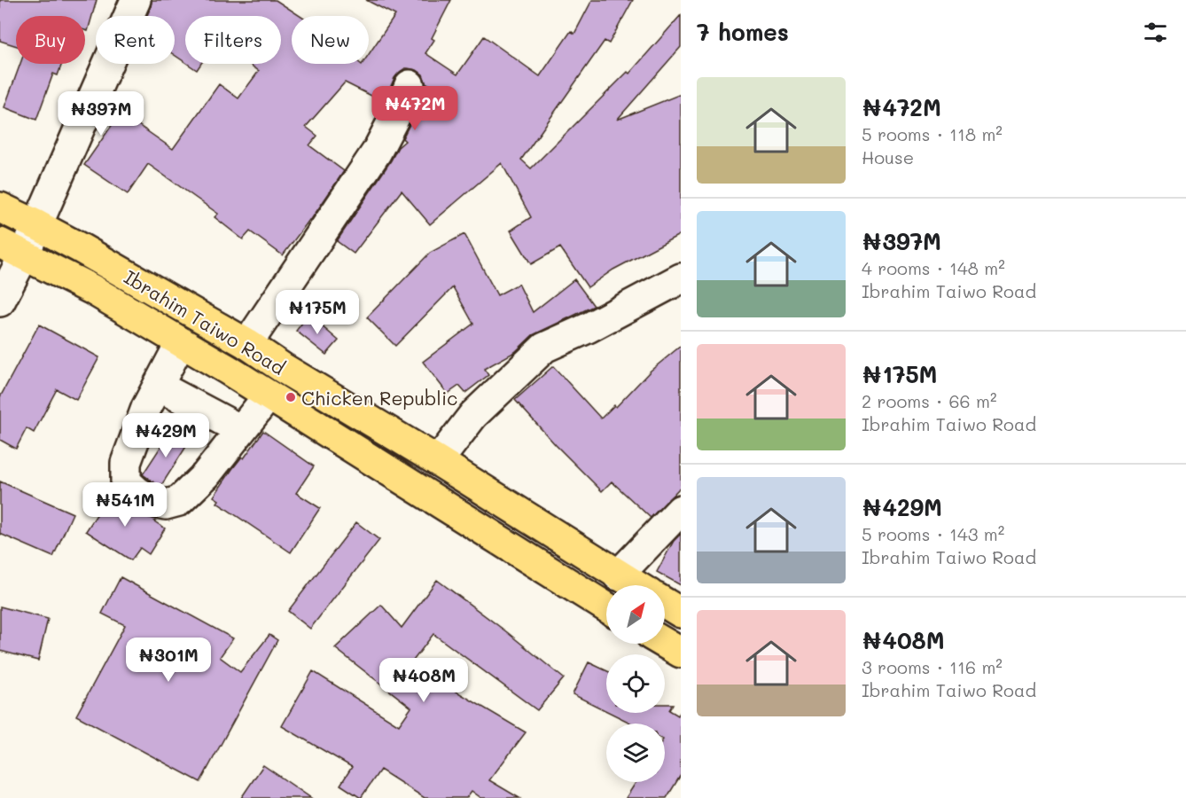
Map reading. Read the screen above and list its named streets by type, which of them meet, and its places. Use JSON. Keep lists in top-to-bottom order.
{
  "streets": {
    "main road": ["Ibrahim Taiwo Road"]
  },
  "places": ["Chicken Republic"],
  "north": "top right",
  "page": {
    "heading": "7 homes",
    "chip": [
      "Buy",
      "Rent",
      "Filters",
      "New"
    ],
    "list": [
      {
        "name": "₦472M",
        "note": "5 rooms · 118 m² · House"
      },
      {
        "name": "₦397M",
        "note": "4 rooms · 148 m² · Ibrahim Taiwo Road"
      },
      {
        "name": "₦175M",
        "note": "2 rooms · 66 m² · Ibrahim Taiwo Road"
      },
      {
        "name": "₦429M",
        "note": "5 rooms · 143 m² · Ibrahim Taiwo Road"
      },
      {
        "name": "₦408M",
        "note": "3 rooms · 116 m² · Ibrahim Taiwo Road"
      }
    ],
    "price": [
      "₦472M",
      "₦397M",
      "₦175M",
      "₦429M",
      "₦541M",
      "₦301M",
      "₦408M"
    ]
  }
}
